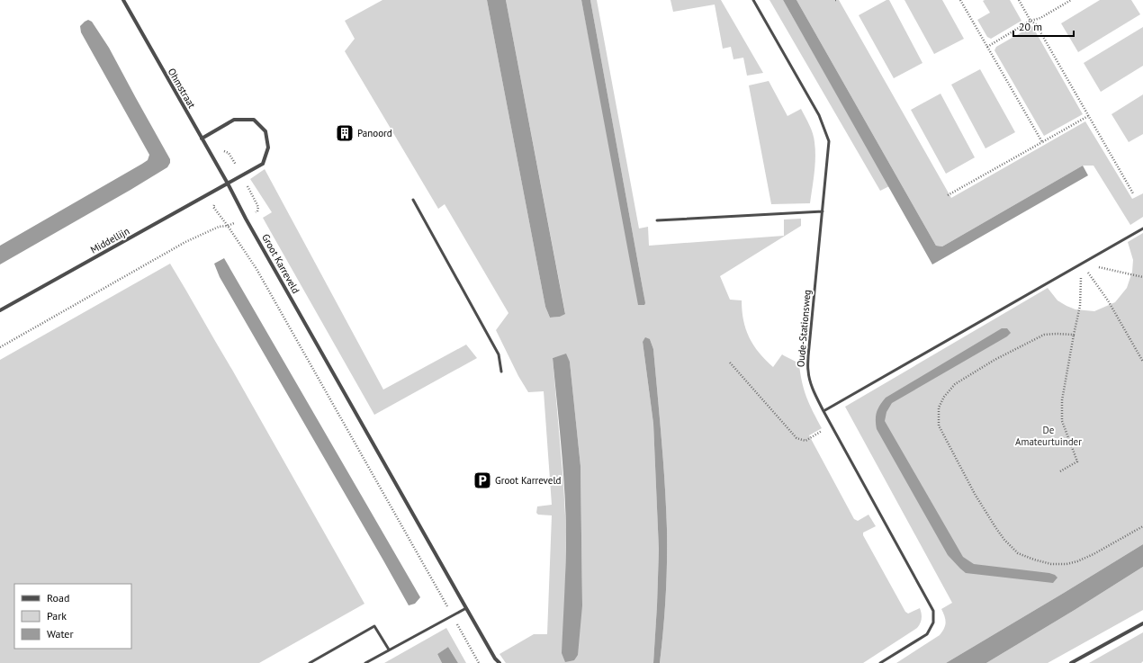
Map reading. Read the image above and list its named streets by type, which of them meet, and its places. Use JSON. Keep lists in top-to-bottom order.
{
  "streets": {
    "street": ["Ohmstraat", "Middellijn", "Groot Karreveld"],
    "lane": ["Oude-Stationsweg"]
  },
  "crossings": [
    ["Ohmstraat", "Middellijn"],
    ["Ohmstraat", "Groot Karreveld"],
    ["Middellijn", "Groot Karreveld"]
  ],
  "parks": ["De Amateurtuinder"],
  "places": {
    "building": ["Panoord"],
    "parking": ["Groot Karreveld"]
  },
  "legend": ["Road", "Park", "Water"],
  "scale_bar": "20 m"
}
